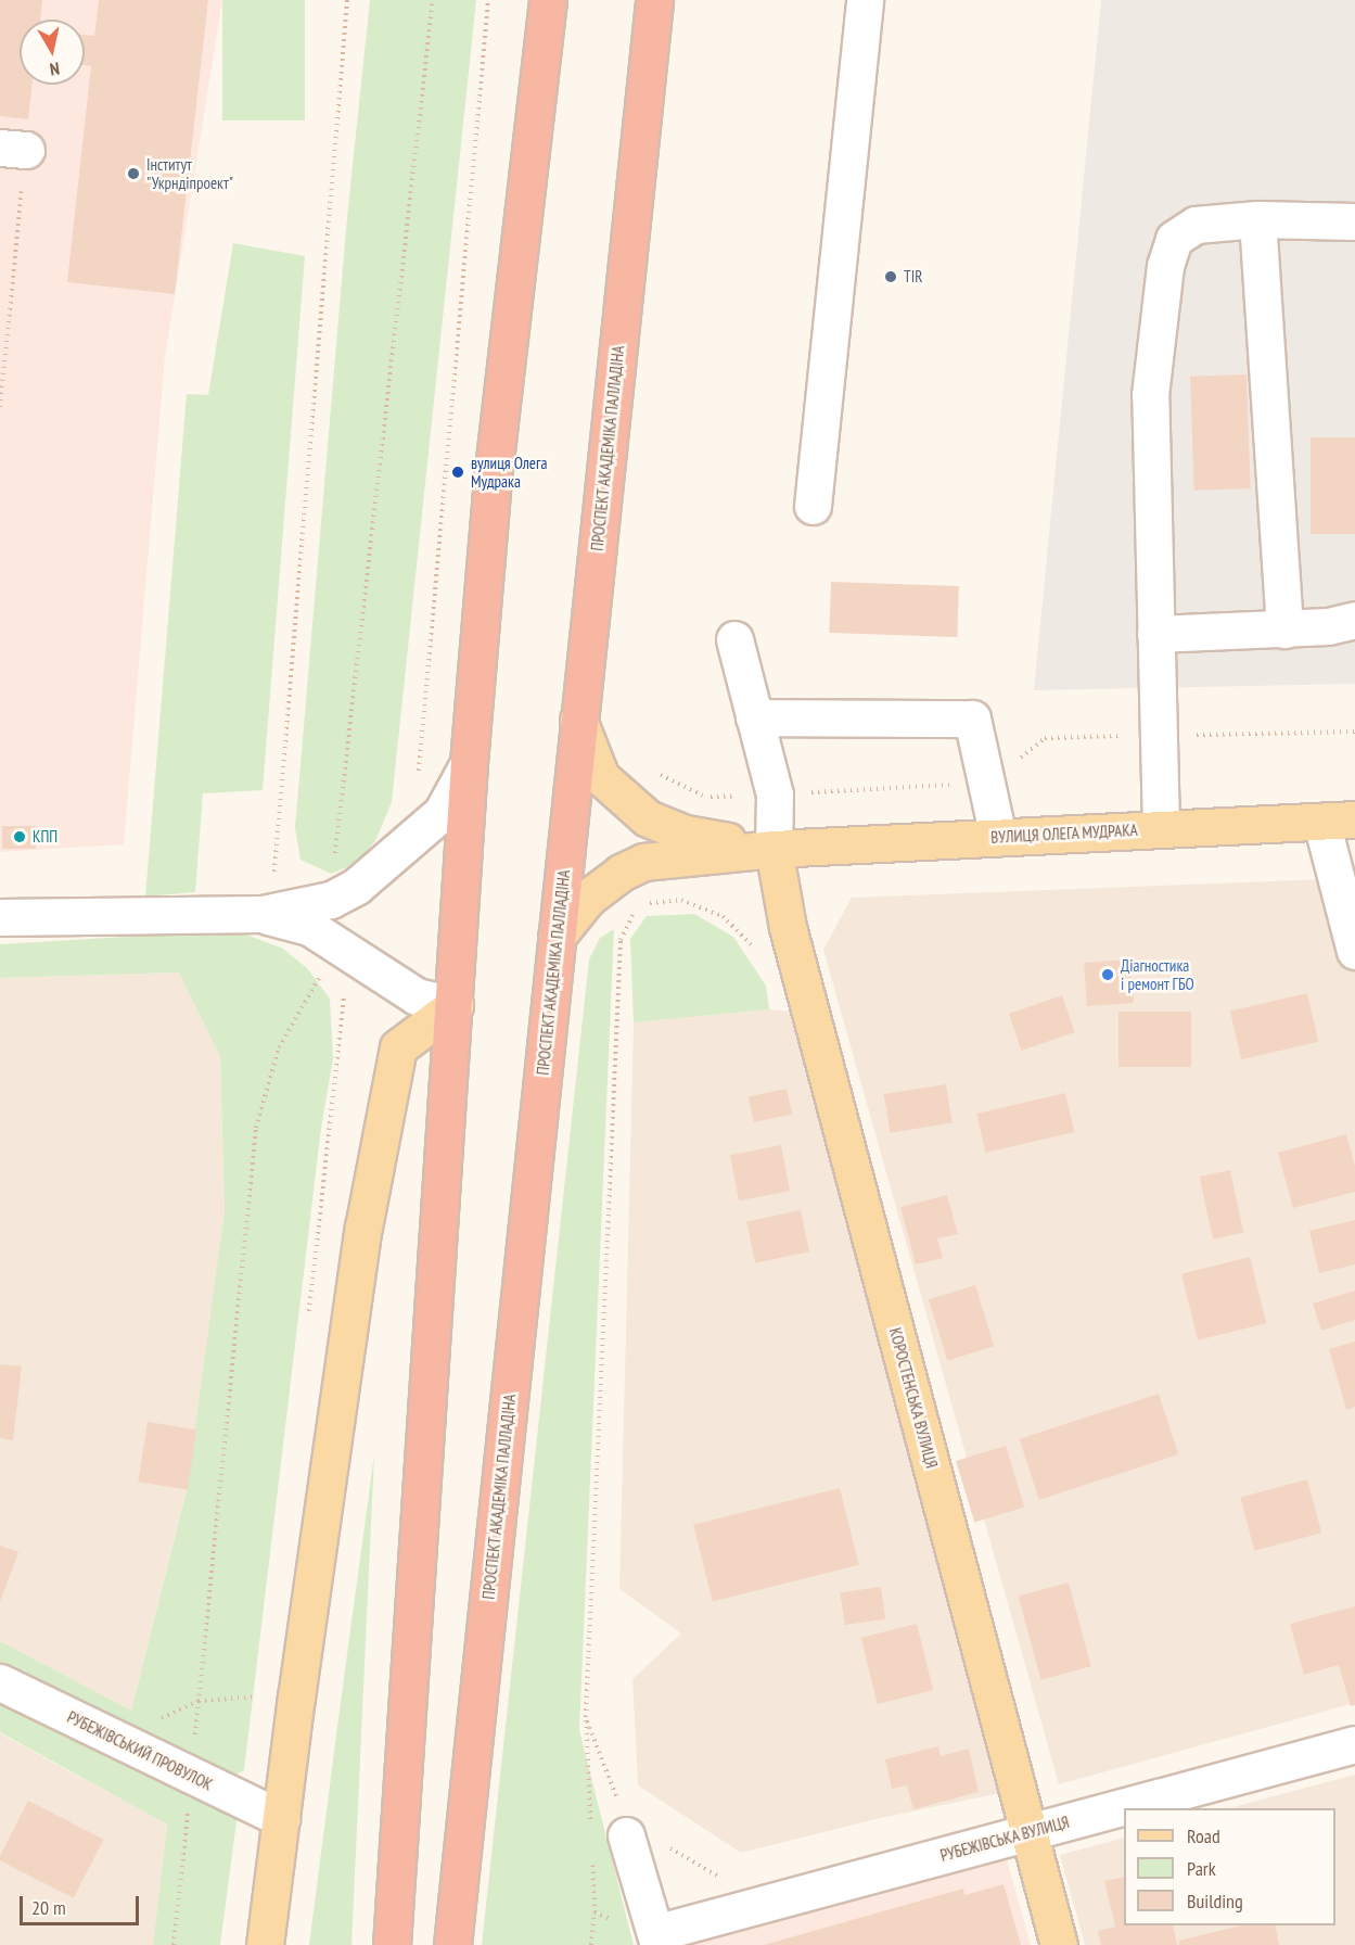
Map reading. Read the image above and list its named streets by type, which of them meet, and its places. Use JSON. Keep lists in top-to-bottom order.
{
  "streets": {
    "highway": ["ПРОСПЕКТ АКАДЕМІКА ПАЛЛАДІНА"],
    "main road": ["ВУЛИЦЯ ОЛЕГА МУДРАКА", "КОРОСТЕНСЬКА ВУЛИЦЯ"],
    "street": ["РУБЕЖІВСЬКИЙ ПРОВУЛОК", "РУБЕЖІВСЬКА ВУЛИЦЯ"]
  },
  "crossings": [
    ["ПРОСПЕКТ АКАДЕМІКА ПАЛЛАДІНА", "ВУЛИЦЯ ОЛЕГА МУДРАКА"],
    ["ВУЛИЦЯ ОЛЕГА МУДРАКА", "КОРОСТЕНСЬКА ВУЛИЦЯ"],
    ["КОРОСТЕНСЬКА ВУЛИЦЯ", "РУБЕЖІВСЬКА ВУЛИЦЯ"]
  ],
  "places": [
    "Інститут \"Укрндіпроект\"",
    "TIR",
    "вулиця Олега Мудрака",
    "КПП",
    "Діагностика і ремонт ГБО"
  ],
  "legend": ["Road", "Park", "Building"],
  "scale_bar": "20 m",
  "north": "bottom"
}
